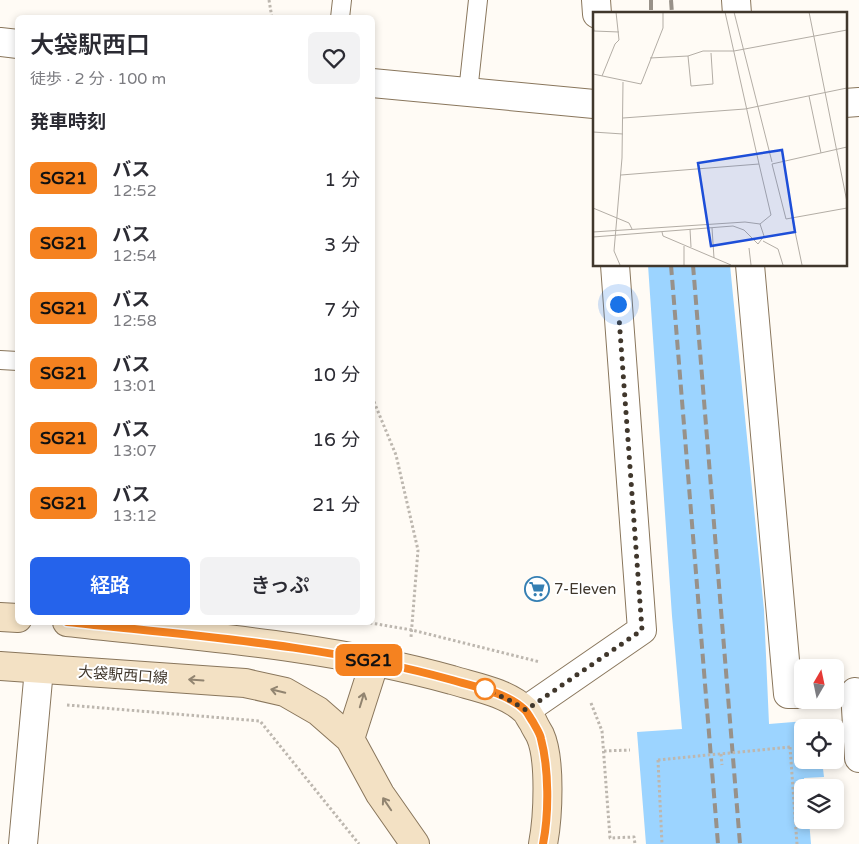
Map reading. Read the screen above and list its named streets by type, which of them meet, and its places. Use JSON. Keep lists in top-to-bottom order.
{
  "streets": {
    "street": ["大袋駅西口線"]
  },
  "places": {
    "supermarket": ["7-Eleven"]
  },
  "lines": ["bus line SG21"],
  "north": "top",
  "page": {
    "on_map": "SG21",
    "heading": [
      ["大袋駅西口", "徒歩 · 2 分 · 100 m"],
      "発車時刻"
    ],
    "list": [
      {
        "mark": "SG21",
        "name": "バス",
        "note": "12:52",
        "value": "1 分"
      },
      {
        "mark": "SG21",
        "name": "バス",
        "note": "12:54",
        "value": "3 分"
      },
      {
        "mark": "SG21",
        "name": "バス",
        "note": "12:58",
        "value": "7 分"
      },
      {
        "mark": "SG21",
        "name": "バス",
        "note": "13:01",
        "value": "10 分"
      },
      {
        "mark": "SG21",
        "name": "バス",
        "note": "13:07",
        "value": "16 分"
      },
      {
        "mark": "SG21",
        "name": "バス",
        "note": "13:12",
        "value": "21 分"
      }
    ],
    "buttons": ["経路", "きっぷ"]
  }
}
